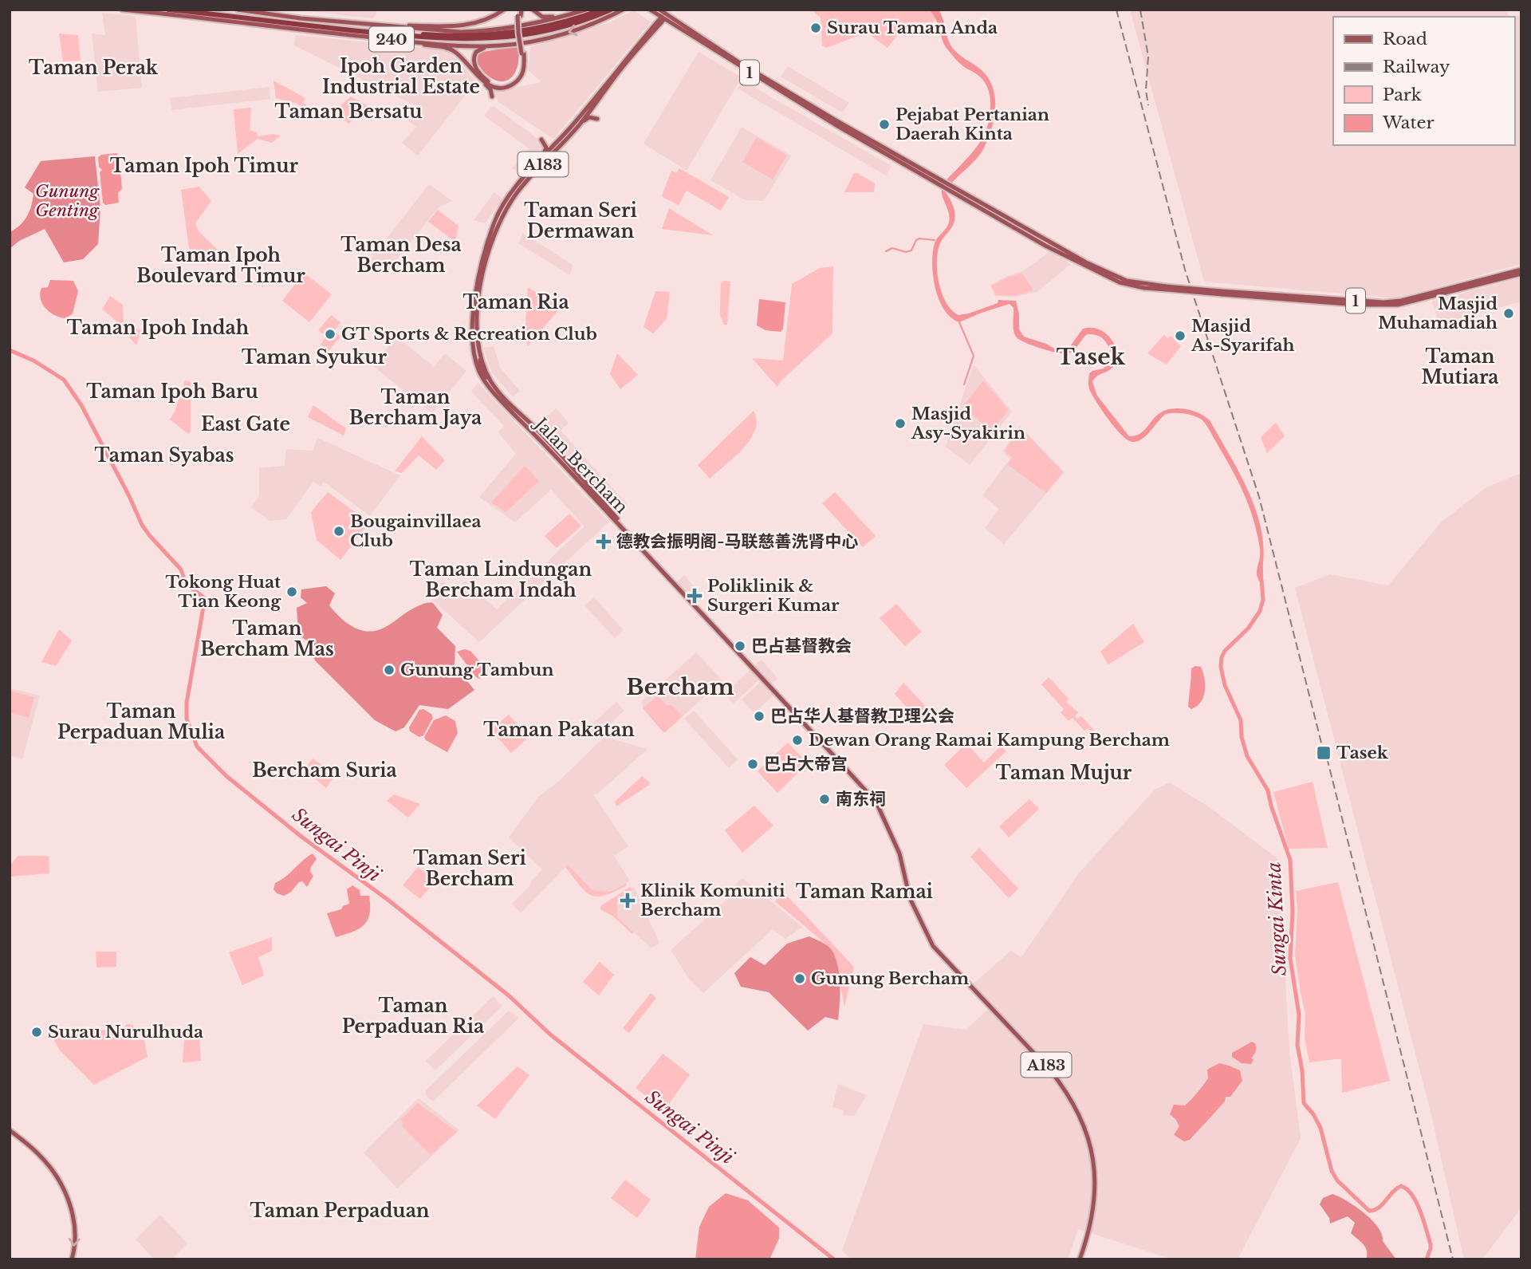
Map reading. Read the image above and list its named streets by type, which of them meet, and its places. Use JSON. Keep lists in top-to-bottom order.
{
  "streets": {
    "main road": [
      "240",
      "1",
      "A183",
      "Jalan Bercham"
    ]
  },
  "crossings": [
    ["1", "Jalan Bercham"]
  ],
  "districts": [
    "Ipoh Garden Industrial Estate",
    "Taman Perak",
    "Taman Bersatu",
    "Taman Ipoh Timur",
    "Taman Seri Dermawan",
    "Taman Desa Bercham",
    "Taman Ipoh Boulevard Timur",
    "Taman Ria",
    "Taman Ipoh Indah",
    "Tasek",
    "Taman Mutiara",
    "Taman Syukur",
    "Taman Ipoh Baru",
    "Taman Bercham Jaya",
    "East Gate",
    "Taman Syabas",
    "Taman Lindungan Bercham Indah",
    "Taman Bercham Mas",
    "Bercham",
    "Taman Perpaduan Mulia",
    "Taman Pakatan",
    "Bercham Suria",
    "Taman Mujur",
    "Taman Seri Bercham",
    "Taman Ramai",
    "Taman Perpaduan Ria",
    "Taman Perpaduan"
  ],
  "water": ["Sungai Pinji", "Sungai Kinta"],
  "parks": ["Gunung Genting"],
  "places": {
    "other": [
      "Surau Taman Anda",
      "Pejabat Pertanian Daerah Kinta",
      "Masjid Muhamadiah",
      "GT Sports & Recreation Club",
      "Masjid As-Syarifah",
      "Masjid Asy-Syakirin",
      "Bougainvillaea Club",
      "Tokong Huat Tian Keong",
      "巴占基督教会",
      "Gunung Tambun",
      "巴占华人基督教卫理公会",
      "Dewan Orang Ramai Kampung Bercham",
      "巴占大帝宫",
      "南东祠",
      "Gunung Bercham",
      "Surau Nurulhuda"
    ],
    "health": ["德教会振明阁-马联慈善洗肾中心", "Poliklinik & Surgeri Kumar", "Klinik Komuniti Bercham"],
    "transit": ["Tasek"]
  },
  "legend": [
    "Road",
    "Railway",
    "Park",
    "Water"
  ]
}
